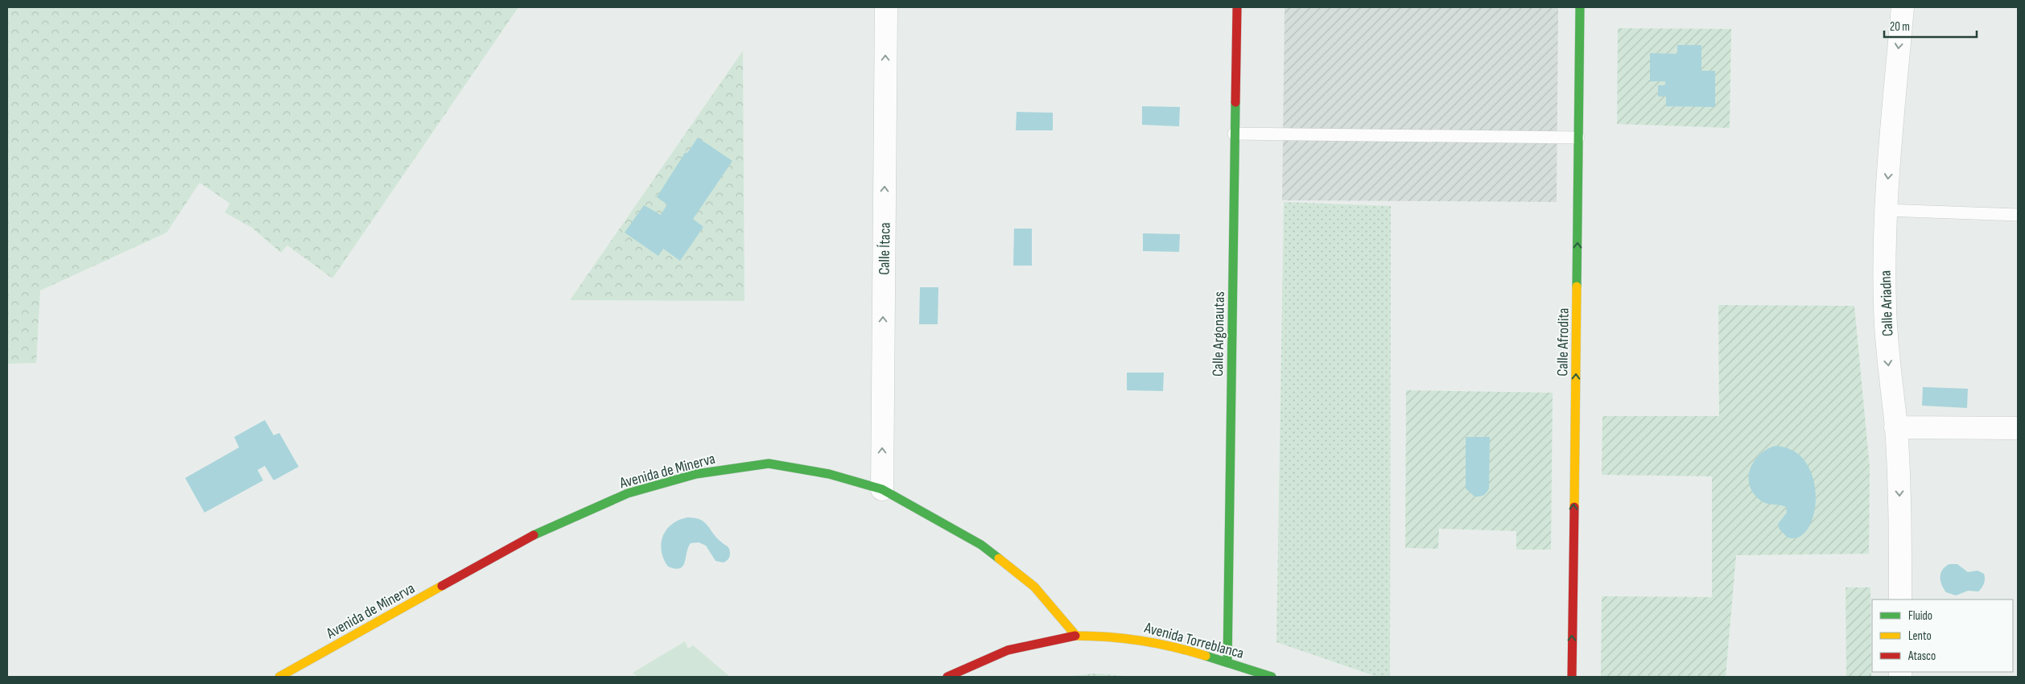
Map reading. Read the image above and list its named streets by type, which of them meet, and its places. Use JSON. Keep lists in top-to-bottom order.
{
  "streets": {
    "street": [
      "Calle Ítaca",
      "Calle Ariadna",
      "Calle Argonautas",
      "Calle Afrodita",
      "Avenida de Minerva",
      "Avenida Torreblanca"
    ]
  },
  "crossings": [
    ["Calle Ítaca", "Avenida de Minerva"],
    ["Calle Argonautas", "Avenida Torreblanca"],
    ["Avenida de Minerva", "Avenida Torreblanca"]
  ],
  "one_way": ["Calle Ítaca", "Calle Ariadna", "Calle Afrodita"],
  "legend": ["Fluido", "Lento", "Atasco"],
  "scale_bar": "20 m"
}
